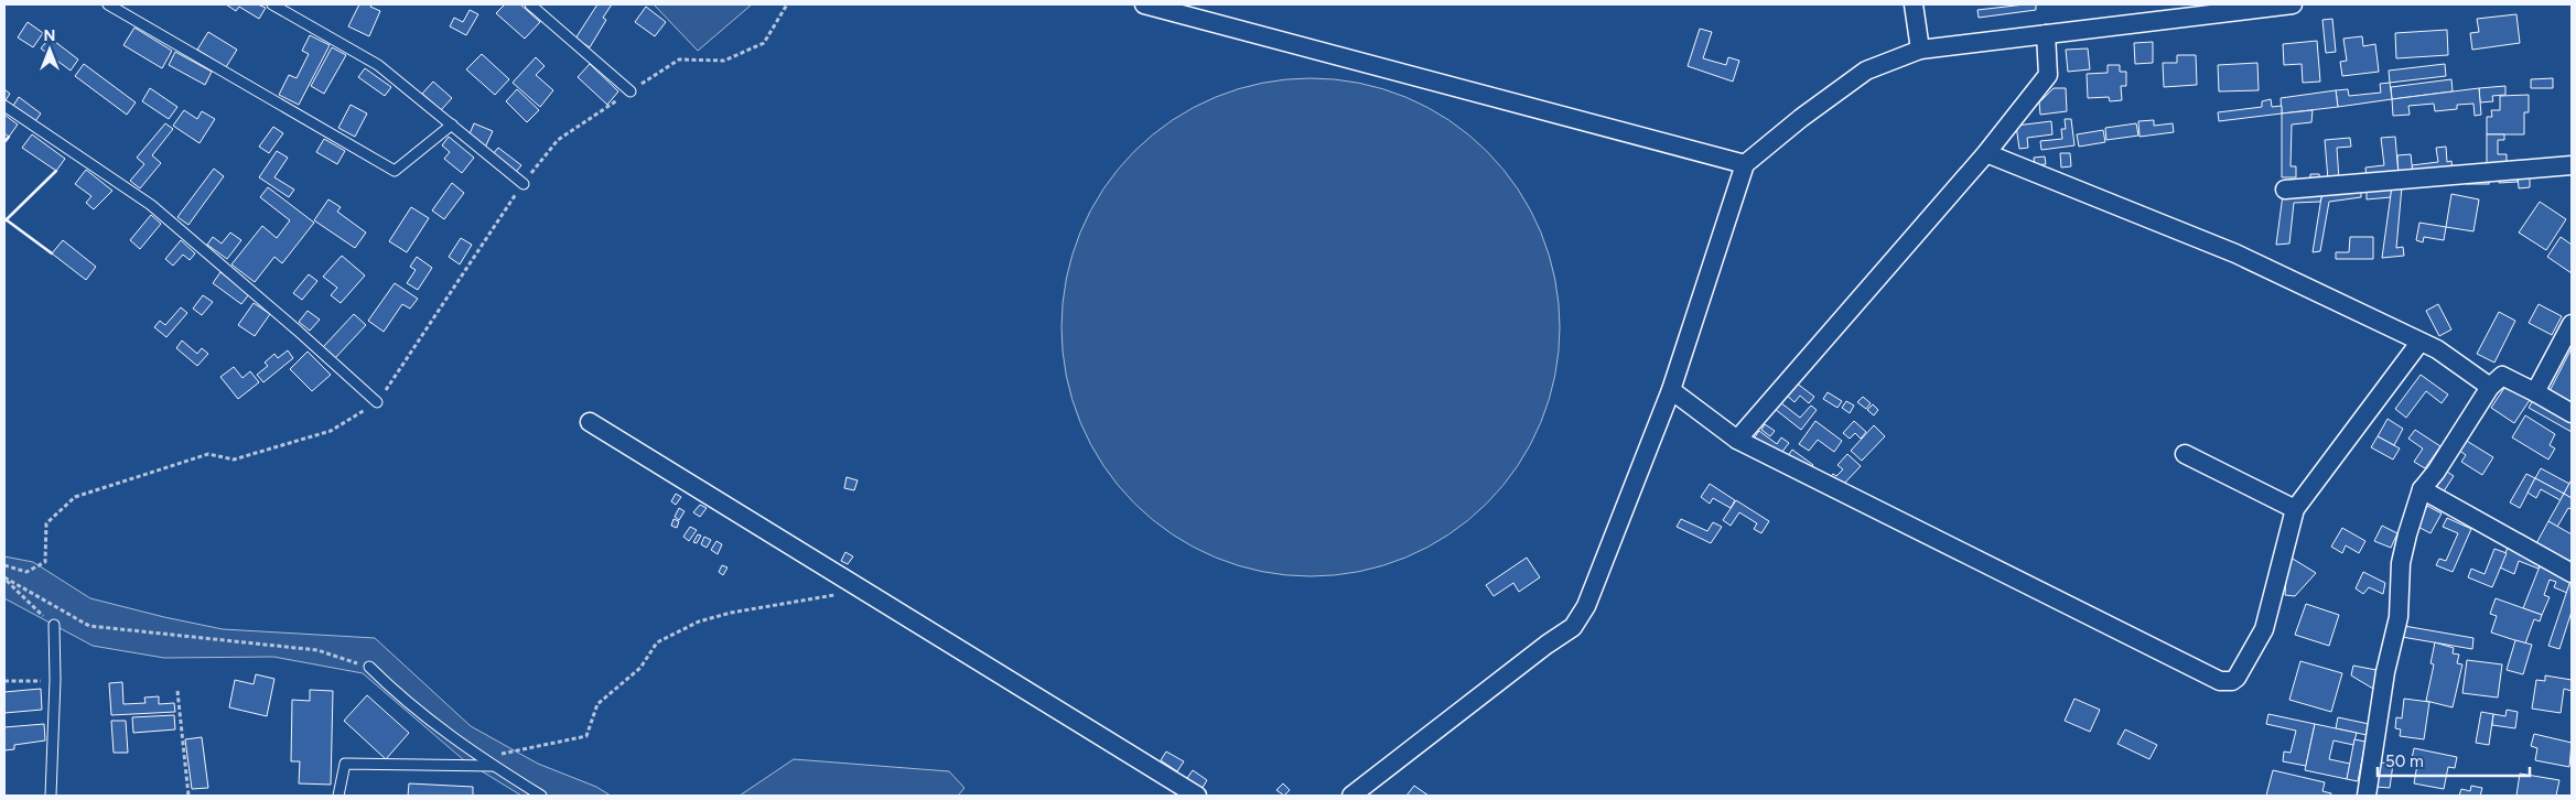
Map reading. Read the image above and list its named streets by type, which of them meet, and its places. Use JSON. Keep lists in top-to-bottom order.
{
  "scale_bar": "50 m",
  "north": "top"
}
